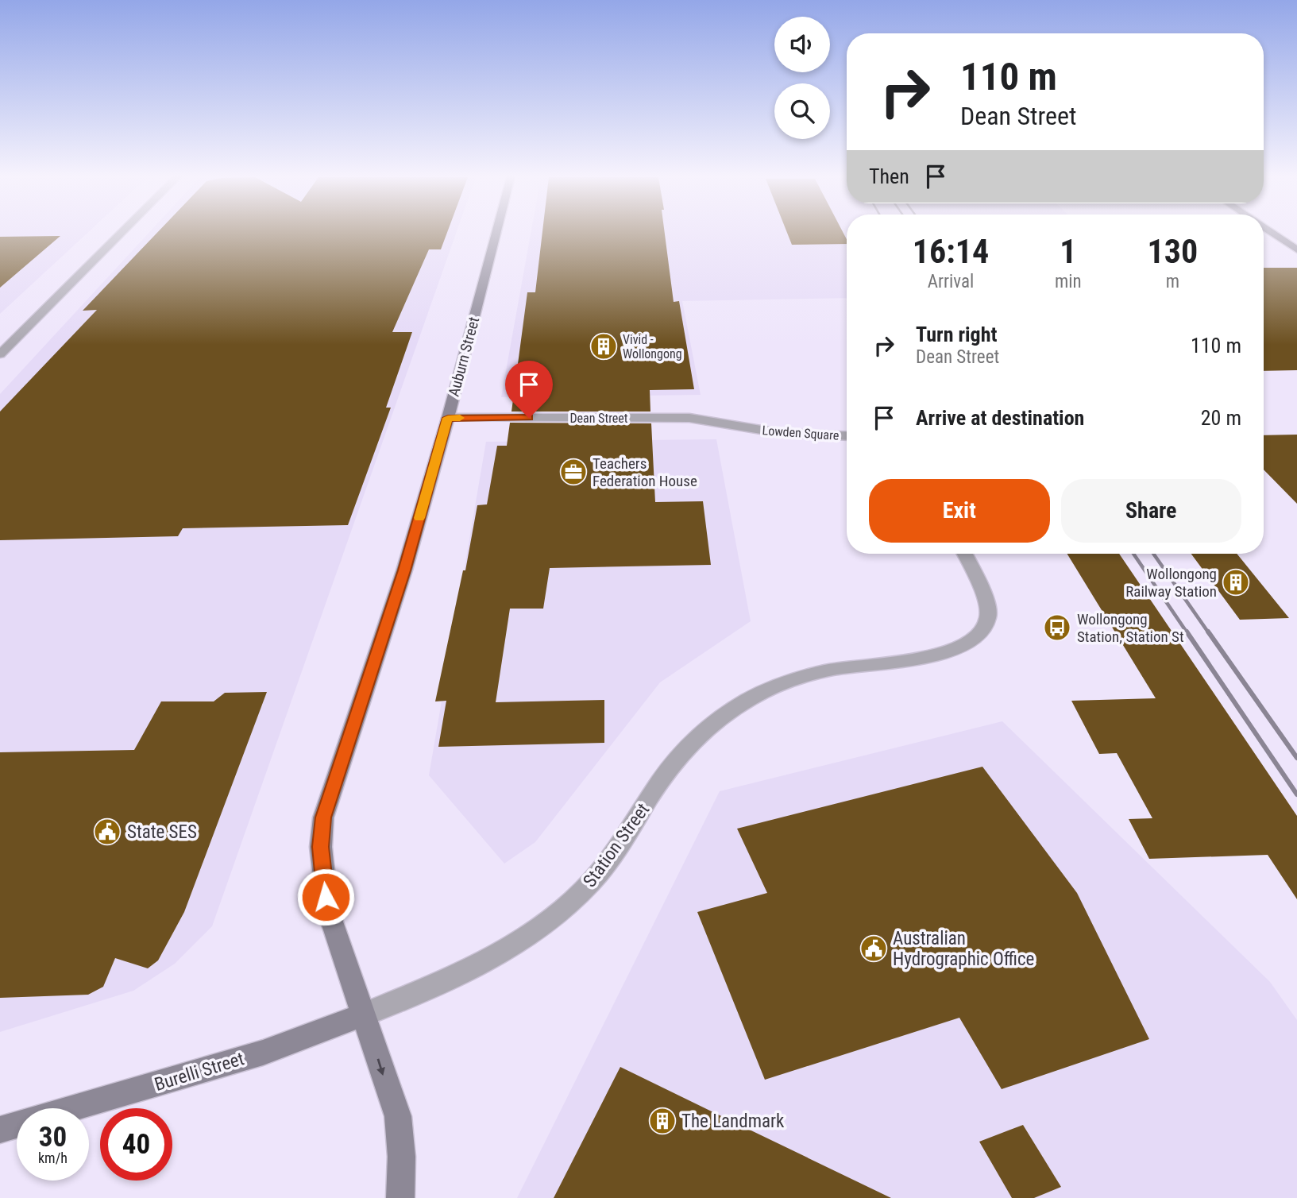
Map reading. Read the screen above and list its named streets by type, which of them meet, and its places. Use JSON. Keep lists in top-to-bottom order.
{
  "streets": {
    "street": [
      "Auburn Street",
      "Dean Street",
      "Lowden Square",
      "Station Street",
      "Burelli Street"
    ]
  },
  "crossings": [
    ["Auburn Street", "Dean Street"],
    ["Auburn Street", "Station Street"],
    ["Auburn Street", "Burelli Street"],
    ["Dean Street", "Lowden Square"],
    ["Station Street", "Burelli Street"]
  ],
  "places": {
    "building": ["Vivid - Wollongong", "Wollongong Railway Station", "The Landmark"],
    "office": ["Teachers Federation House"],
    "bus stop": ["Wollongong Station, Station St"],
    "public building": ["State SES", "Australian Hydrographic Office"]
  },
  "page": {
    "turn": ["110 m", "Dean Street"],
    "then": "Then",
    "eta": [
      "16:14",
      "Arrival",
      "1",
      "min",
      "130",
      "m"
    ],
    "list": [
      {
        "name": "Turn right",
        "note": "Dean Street",
        "value": "110 m"
      },
      {
        "name": "Arrive at destination",
        "value": "20 m"
      }
    ],
    "buttons": ["Exit", "Share"],
    "speed": "30 km/h",
    "limit": "40"
  }
}
